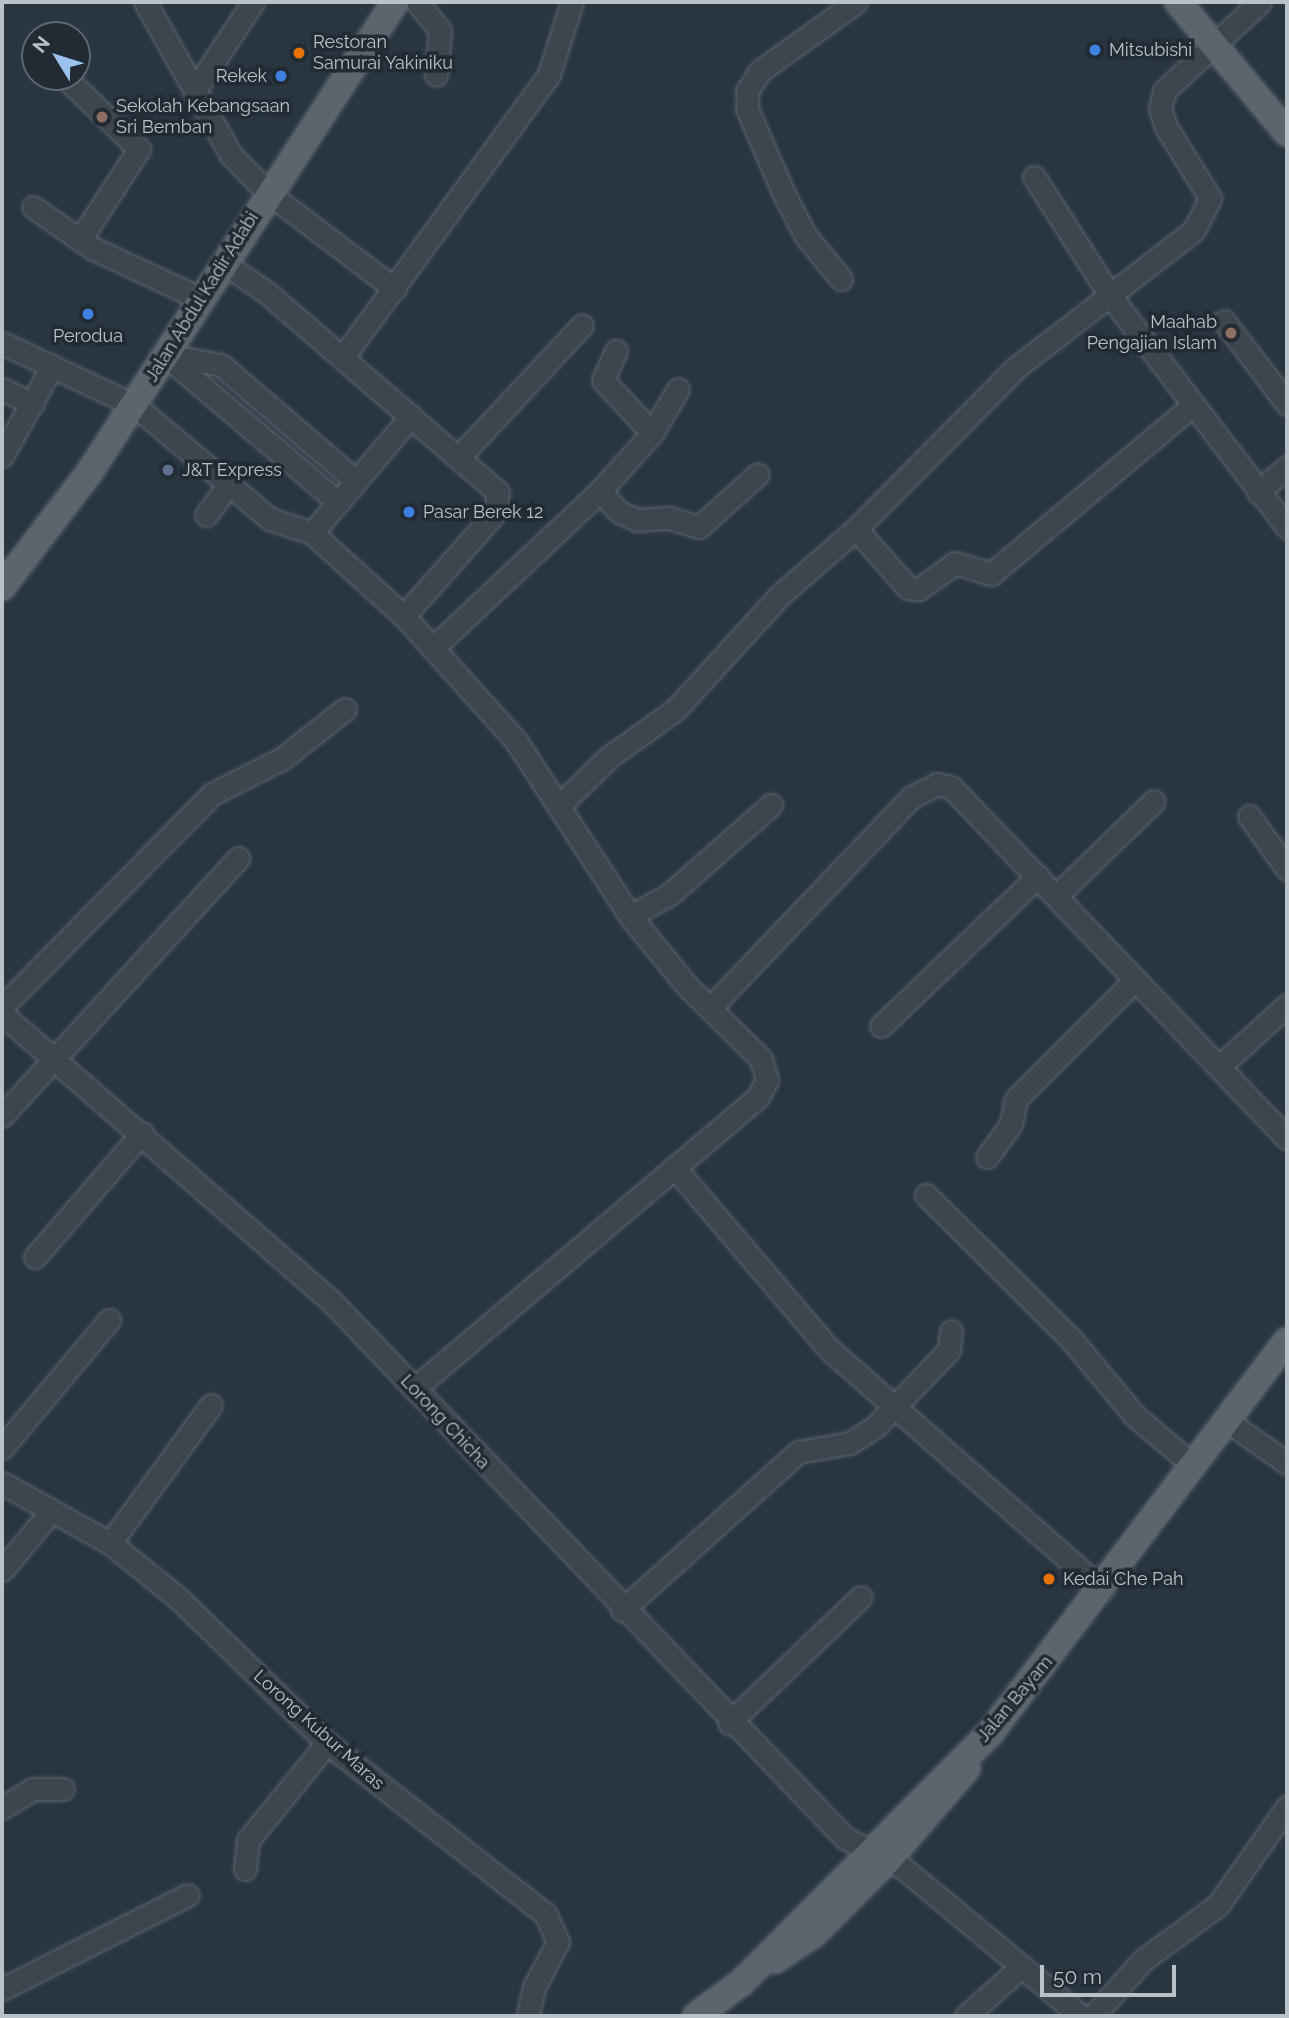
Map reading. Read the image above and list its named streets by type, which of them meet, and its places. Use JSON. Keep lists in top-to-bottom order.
{
  "streets": {
    "main road": ["Jalan Abdul Kadir Adabi", "Jalan Bayam"],
    "street": ["Lorong Chicha", "Lorong Kubur Maras"]
  },
  "crossings": [
    ["Lorong Chicha", "Jalan Bayam"]
  ],
  "places": [
    "Mitsubishi",
    "Restoran Samurai Yakiniku",
    "Rekek",
    "Sekolah Kebangsaan Sri Bemban",
    "Perodua",
    "Maahab Pengajian Islam",
    "J&T Express",
    "Pasar Berek 12",
    "Kedai Che Pah"
  ],
  "scale_bar": "50 m",
  "north": "top left"
}
